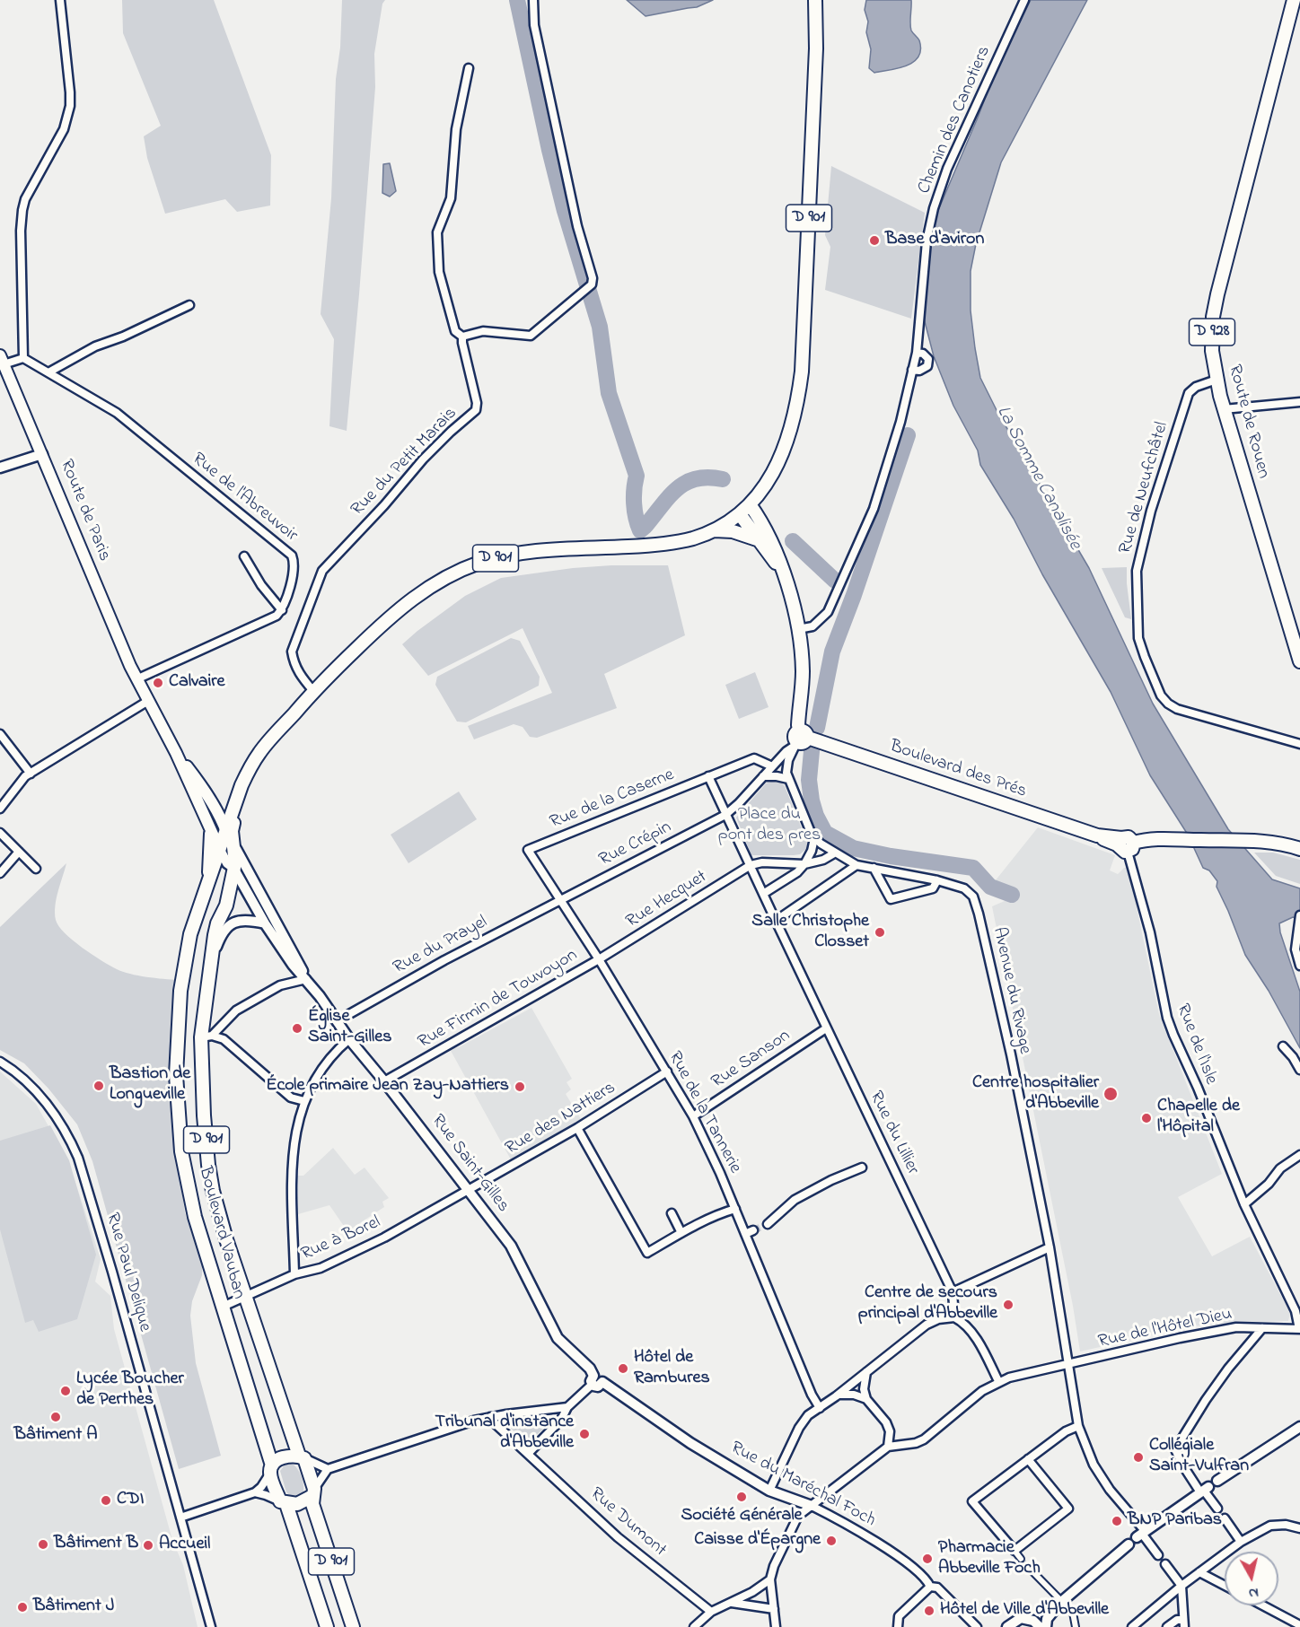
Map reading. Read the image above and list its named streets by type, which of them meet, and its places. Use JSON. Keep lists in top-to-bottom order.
{
  "streets": {
    "main road": [
      "D 901",
      "D 928",
      "Route de Rouen",
      "Route de Paris",
      "Boulevard des Prés",
      "Rue Saint-Gilles",
      "Boulevard Vauban"
    ],
    "street": [
      "Chemin des Canotiers",
      "Rue du Petit Marais",
      "Rue de Neufchâtel",
      "Rue de l'Abreuvoir",
      "Rue de la Caserne",
      "Rue Crépin",
      "Rue Hecquet",
      "Rue du Prayel",
      "Avenue du Rivage",
      "Rue Firmin de Touvoyon",
      "Rue de l'Isle",
      "Rue Sanson",
      "Rue de la Tannerie",
      "Rue des Nattiers",
      "Rue du Lillier",
      "Rue à Borel",
      "Rue Paul Delique",
      "Rue de l'Hôtel Dieu",
      "Rue du Maréchal Foch",
      "Rue Dumont"
    ]
  },
  "crossings": [
    ["D 901", "Rue du Petit Marais"],
    ["D 901", "Rue Saint-Gilles"],
    ["D 901", "Boulevard Vauban"],
    ["Route de Rouen", "Rue de Neufchâtel"],
    ["Route de Paris", "Rue Saint-Gilles"],
    ["Boulevard des Prés", "Rue Crépin"],
    ["Boulevard des Prés", "Rue de l'Isle"],
    ["Rue de la Caserne", "Rue Crépin"],
    ["Rue de la Caserne", "Rue de la Tannerie"],
    ["Rue de la Caserne", "Rue du Lillier"],
    ["Rue Crépin", "Rue du Prayel"],
    ["Rue Crépin", "Rue de la Tannerie"],
    ["Rue Crépin", "Rue du Lillier"],
    ["Rue Hecquet", "Rue Firmin de Touvoyon"],
    ["Rue Hecquet", "Rue de la Tannerie"],
    ["Rue Hecquet", "Rue du Lillier"],
    ["Rue du Prayel", "Rue de la Tannerie"],
    ["Rue du Prayel", "Rue Saint-Gilles"],
    ["Avenue du Rivage", "Rue de l'Hôtel Dieu"],
    ["Rue Firmin de Touvoyon", "Rue de la Tannerie"],
    ["Rue Firmin de Touvoyon", "Rue Saint-Gilles"],
    ["Rue de l'Isle", "Rue de l'Hôtel Dieu"],
    ["Rue Sanson", "Rue de la Tannerie"],
    ["Rue Sanson", "Rue du Lillier"],
    ["Rue de la Tannerie", "Rue des Nattiers"],
    ["Rue des Nattiers", "Rue Saint-Gilles"],
    ["Rue des Nattiers", "Rue à Borel"],
    ["Rue Saint-Gilles", "Boulevard Vauban"],
    ["Rue Saint-Gilles", "Rue à Borel"],
    ["Rue Saint-Gilles", "Rue du Maréchal Foch"],
    ["Boulevard Vauban", "Rue à Borel"]
  ],
  "water": ["La Somme Canalisée"],
  "parks": ["Place du pont des pres"],
  "places": [
    "Base d'aviron",
    "Calvaire",
    "Salle Christophe Closset",
    "Église Saint-Gilles",
    "Bastion de Longueville",
    "École primaire Jean Zay-Nattiers",
    "Centre hospitalier d'Abbeville",
    "Chapelle de l'Hôpital",
    "Centre de secours principal d'Abbeville",
    "Hôtel de Rambures",
    "Lycée Boucher de Perthes",
    "Bâtiment A",
    "Tribunal d'instance d'Abbeville",
    "Collégiale Saint-Vulfran",
    "Société Générale",
    "CDI",
    "BNP Paribas",
    "Caisse d'Épargne",
    "Bâtiment B",
    "Accueil",
    "Pharmacie Abbeville Foch",
    "Bâtiment J",
    "Hôtel de Ville d'Abbeville"
  ],
  "north": "bottom"
}
